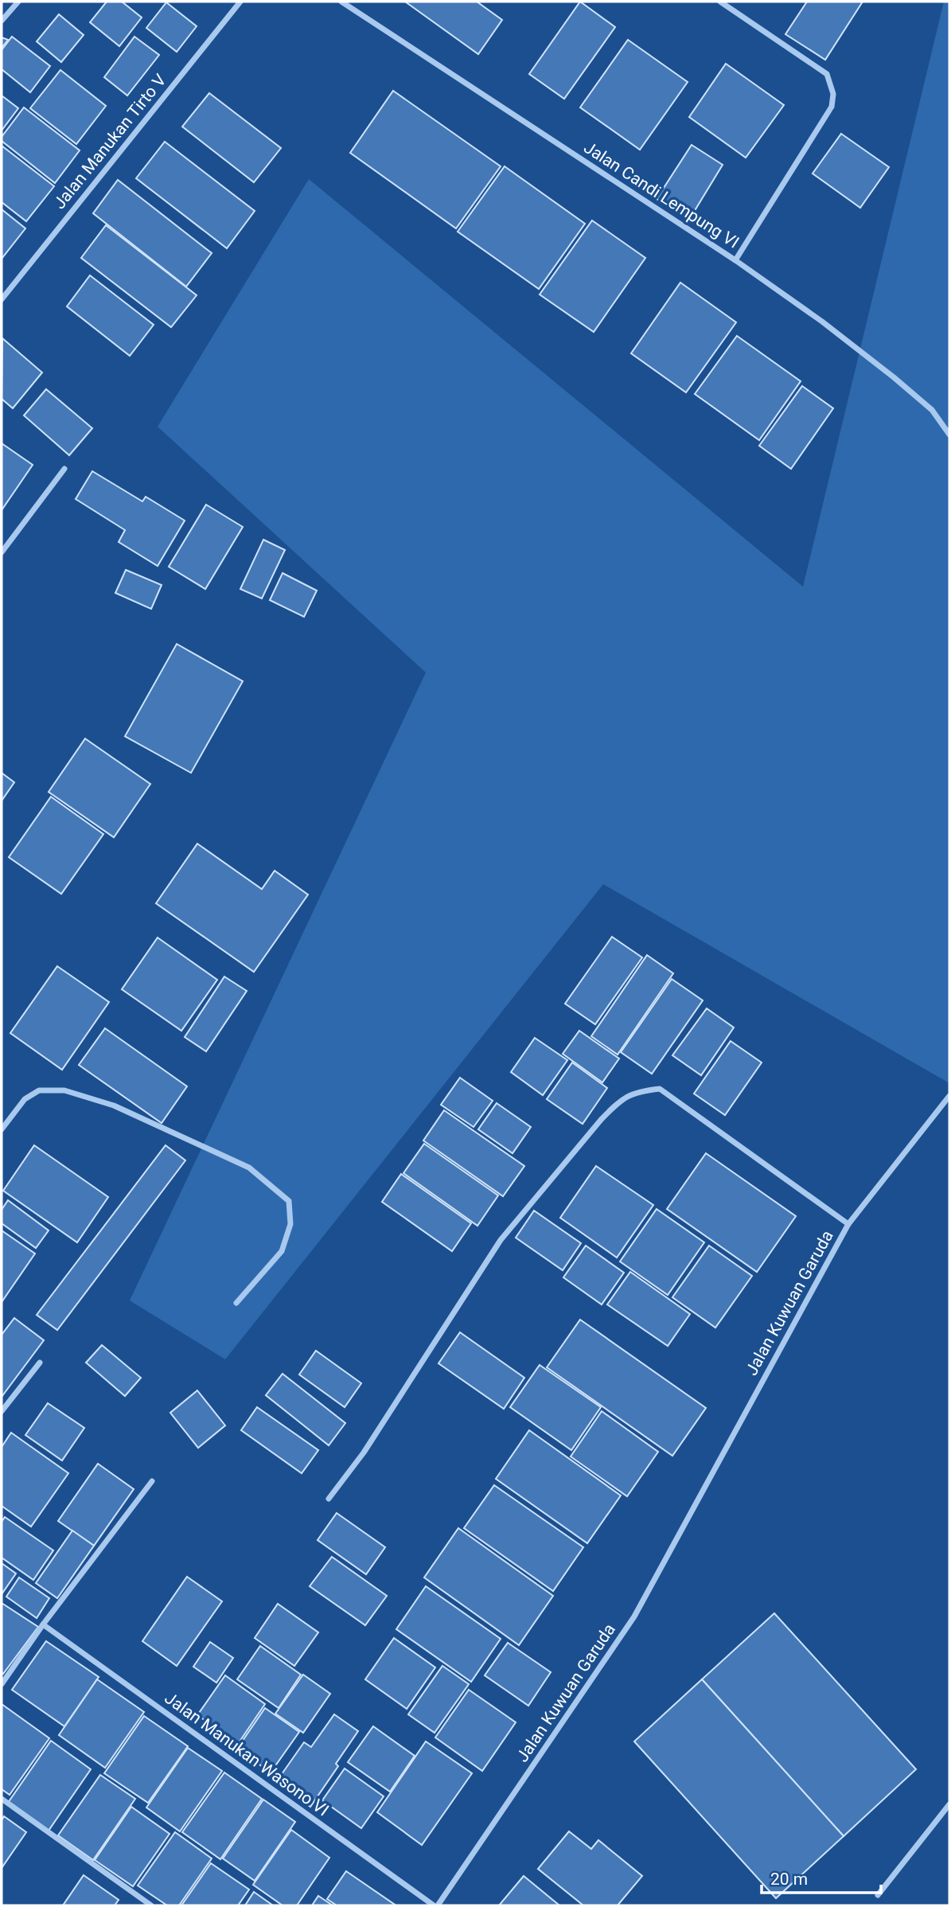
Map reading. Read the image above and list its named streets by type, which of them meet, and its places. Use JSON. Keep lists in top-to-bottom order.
{
  "streets": {
    "street": [
      "Jalan Manukan Tirto V",
      "Jalan Candi Lempung VI",
      "Jalan Kuwuan Garuda",
      "Jalan Manukan Wasono VI"
    ]
  },
  "crossings": [
    ["Jalan Kuwuan Garuda", "Jalan Manukan Wasono VI"]
  ],
  "scale_bar": "20 m"
}
